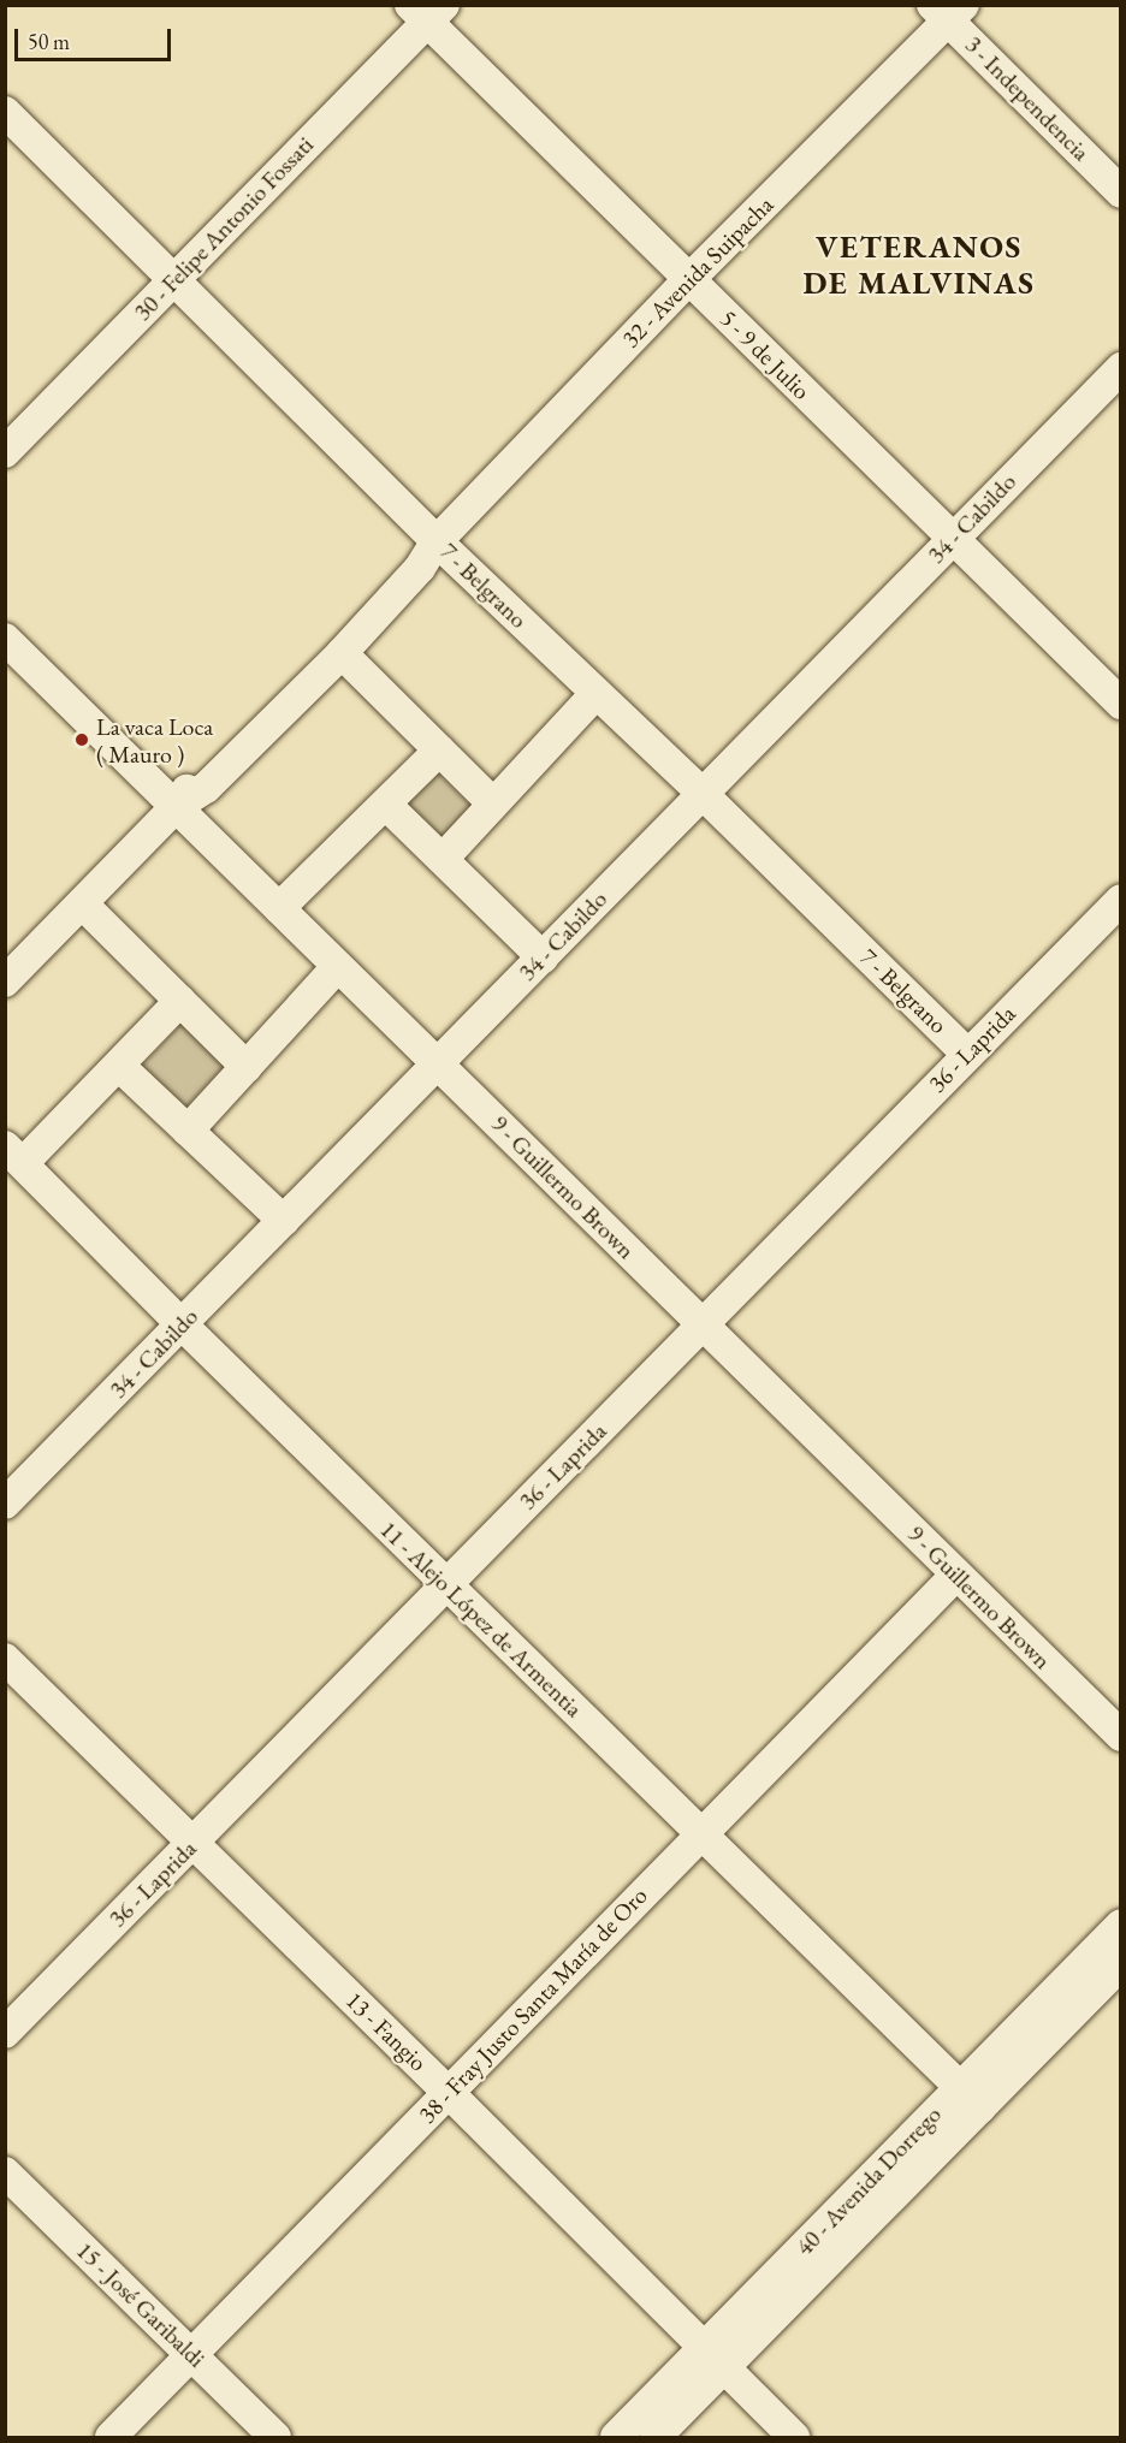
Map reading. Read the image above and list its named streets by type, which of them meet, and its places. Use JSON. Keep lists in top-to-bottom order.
{
  "streets": {
    "street": [
      "3 - Independencia",
      "30 - Felipe Antonio Fossati",
      "32 - Avenida Suipacha",
      "5 - 9 de Julio",
      "34 - Cabildo",
      "7 - Belgrano",
      "36 - Laprida",
      "9 - Guillermo Brown",
      "11 - Alejo López de Armentia",
      "38 - Fray Justo Santa María de Oro",
      "13 - Fangio",
      "40 - Avenida Dorrego",
      "15 - José Garibaldi"
    ]
  },
  "crossings": [
    ["3 - Independencia", "32 - Avenida Suipacha"],
    ["30 - Felipe Antonio Fossati", "5 - 9 de Julio"],
    ["30 - Felipe Antonio Fossati", "7 - Belgrano"],
    ["32 - Avenida Suipacha", "5 - 9 de Julio"],
    ["32 - Avenida Suipacha", "7 - Belgrano"],
    ["32 - Avenida Suipacha", "9 - Guillermo Brown"],
    ["5 - 9 de Julio", "34 - Cabildo"],
    ["34 - Cabildo", "7 - Belgrano"],
    ["34 - Cabildo", "9 - Guillermo Brown"],
    ["34 - Cabildo", "11 - Alejo López de Armentia"],
    ["7 - Belgrano", "36 - Laprida"],
    ["36 - Laprida", "9 - Guillermo Brown"],
    ["36 - Laprida", "11 - Alejo López de Armentia"],
    ["36 - Laprida", "13 - Fangio"],
    ["9 - Guillermo Brown", "38 - Fray Justo Santa María de Oro"],
    ["11 - Alejo López de Armentia", "38 - Fray Justo Santa María de Oro"],
    ["11 - Alejo López de Armentia", "40 - Avenida Dorrego"],
    ["38 - Fray Justo Santa María de Oro", "13 - Fangio"],
    ["38 - Fray Justo Santa María de Oro", "15 - José Garibaldi"],
    ["13 - Fangio", "40 - Avenida Dorrego"]
  ],
  "districts": ["VETERANOS DE MALVINAS"],
  "places": ["La vaca Loca ( Mauro )"],
  "scale_bar": "50 m"
}
